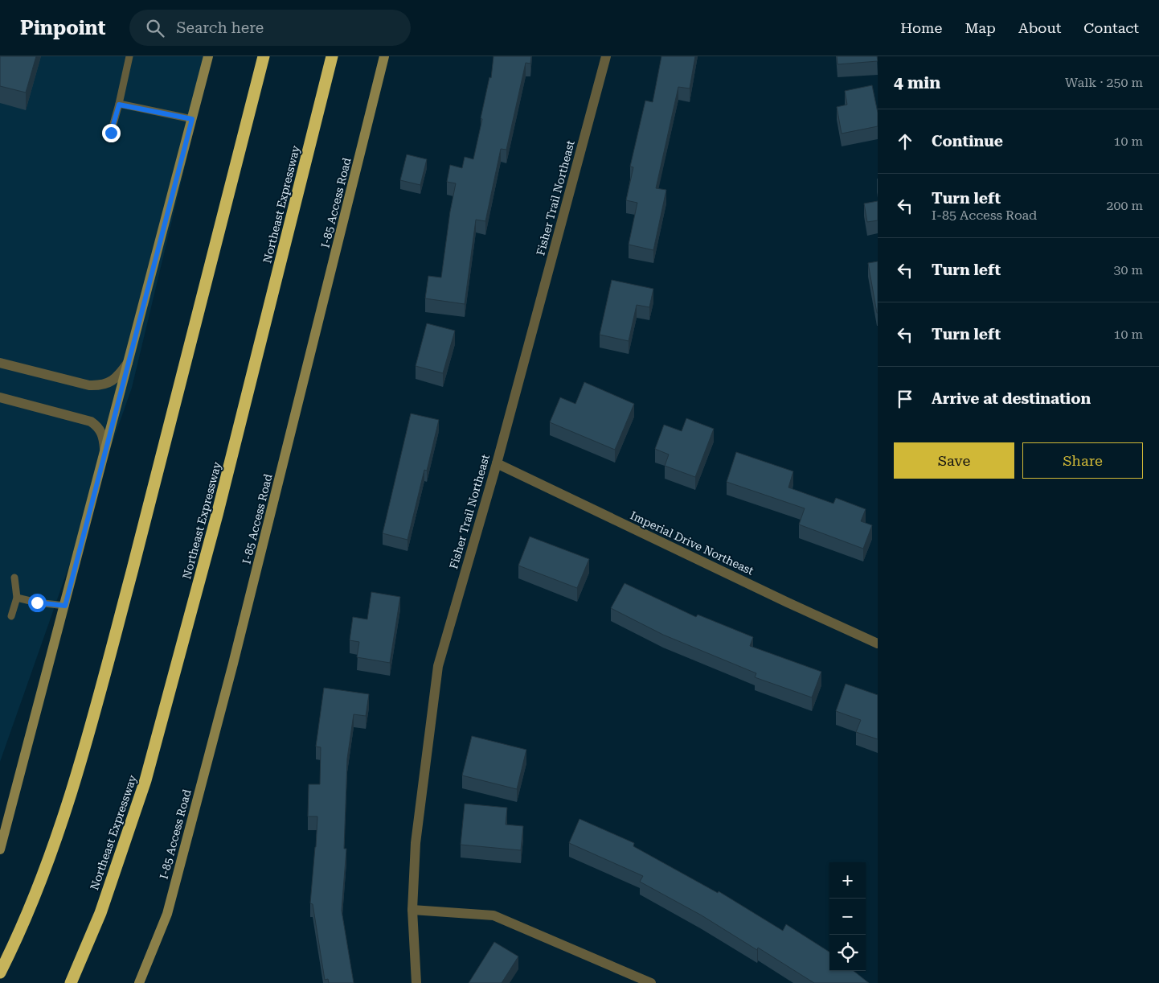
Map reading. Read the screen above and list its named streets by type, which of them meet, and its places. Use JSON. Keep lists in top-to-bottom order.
{
  "streets": {
    "highway": ["Northeast Expressway"],
    "main road": ["I-85 Access Road"],
    "street": ["Fisher Trail Northeast", "Imperial Drive Northeast"]
  },
  "crossings": [
    ["Fisher Trail Northeast", "Imperial Drive Northeast"]
  ],
  "page": {
    "header": "Pinpoint",
    "search": "Search here",
    "nav": [
      "Home",
      "Map",
      "About",
      "Contact"
    ],
    "heading": ["4 min", "Walk · 250 m"],
    "list": [
      ["Continue", "10 m"],
      ["Turn left", "I-85 Access Road", "200 m"],
      ["Turn left", "30 m"],
      ["Turn left", "10 m"],
      "Arrive at destination"
    ],
    "buttons": ["Save", "Share"],
    "map_buttons": ["+", "−"]
  }
}
